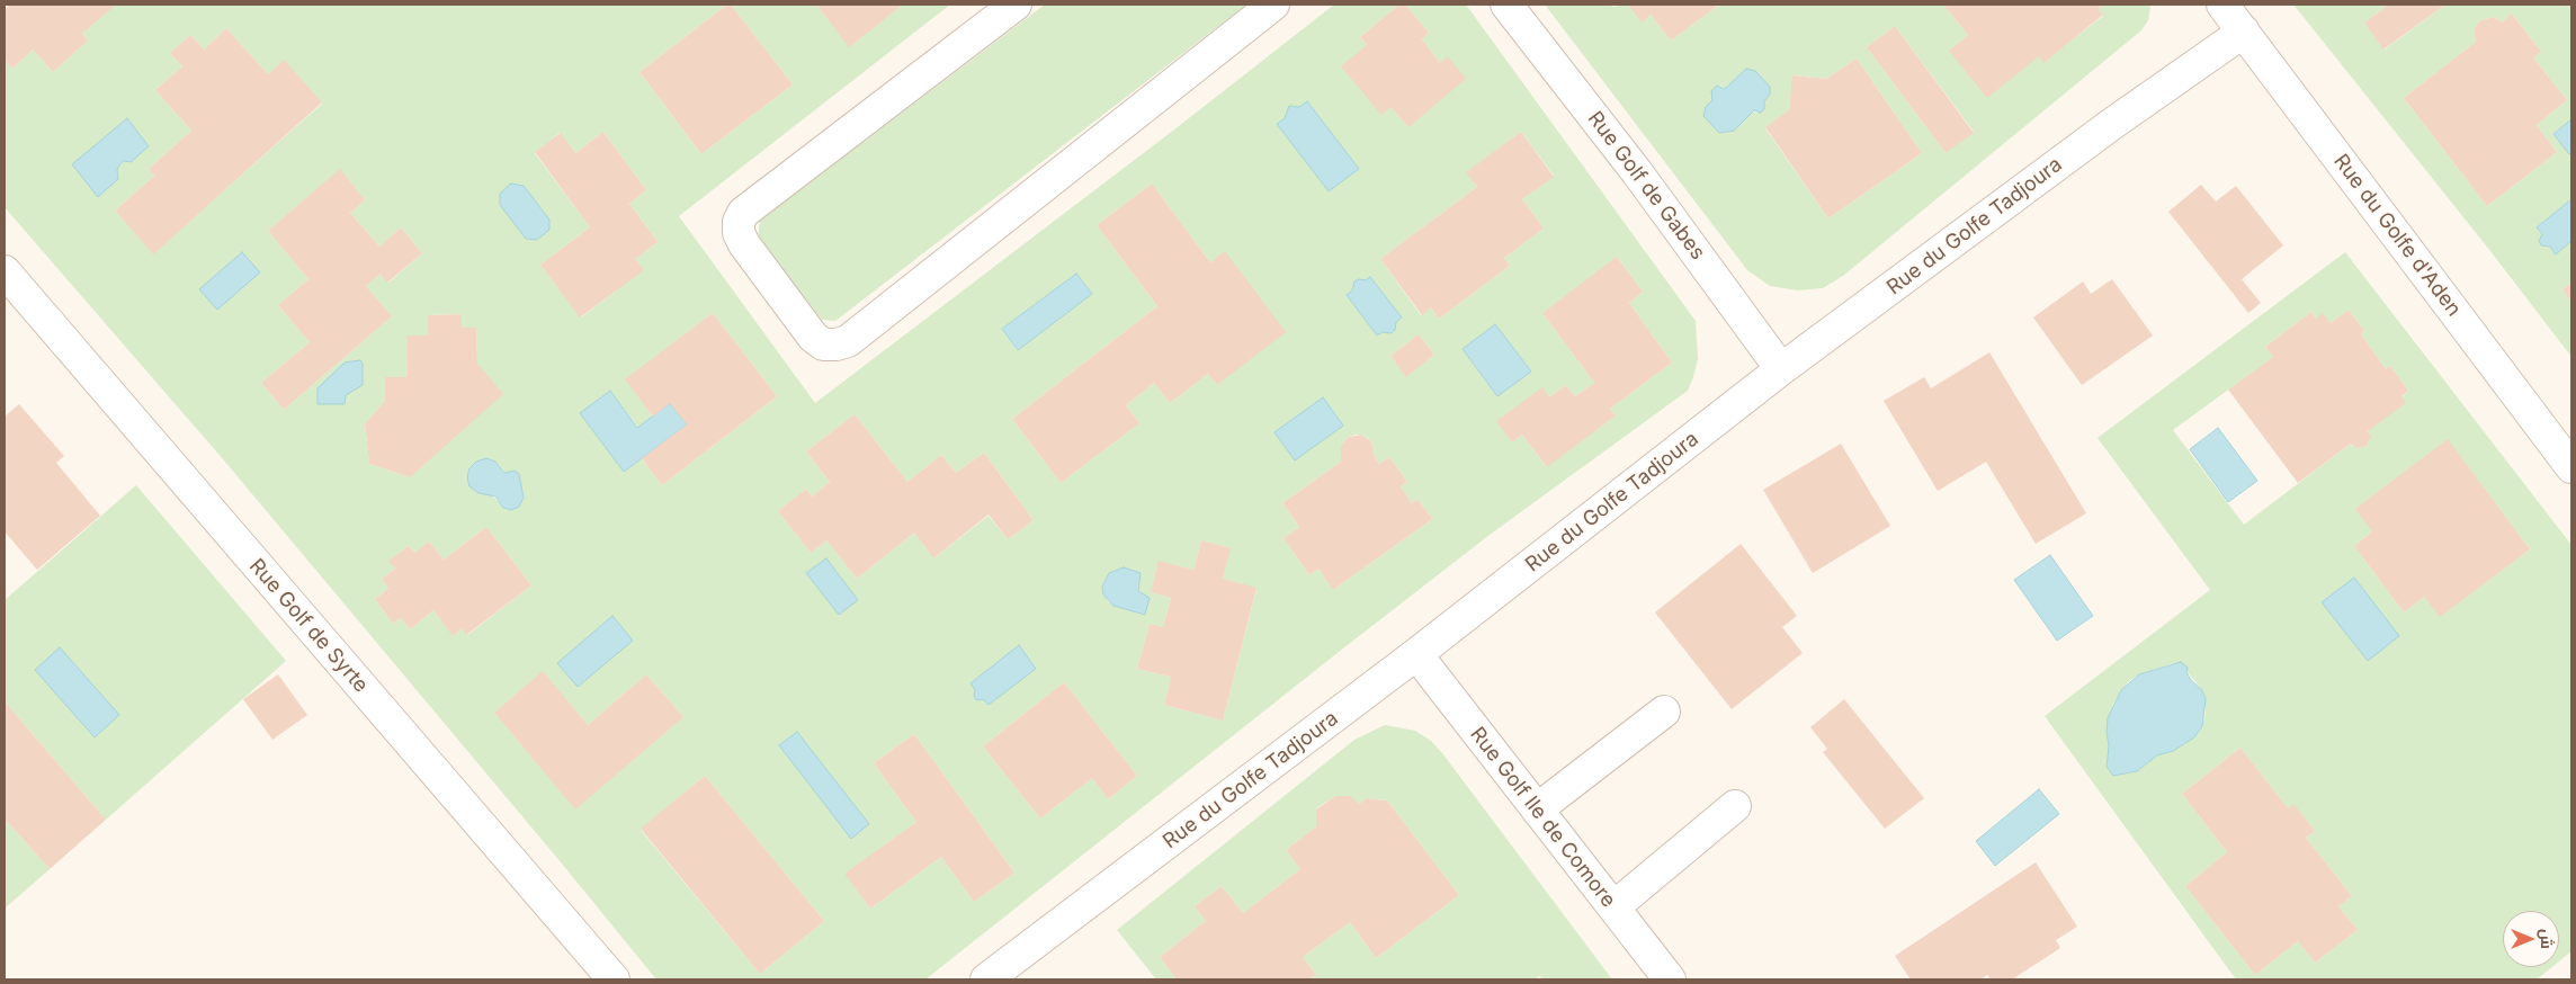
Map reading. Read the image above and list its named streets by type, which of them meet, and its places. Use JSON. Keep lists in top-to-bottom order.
{
  "streets": {
    "street": [
      "Rue Golf de Gabes",
      "Rue du Golfe Tadjoura",
      "Rue du Golfe d'Aden",
      "Rue Golf de Syrte",
      "Rue Golf Ile de Comore"
    ]
  },
  "crossings": [
    ["Rue Golf de Gabes", "Rue du Golfe Tadjoura"],
    ["Rue du Golfe Tadjoura", "Rue du Golfe d'Aden"],
    ["Rue du Golfe Tadjoura", "Rue Golf Ile de Comore"]
  ],
  "north": "right"
}
